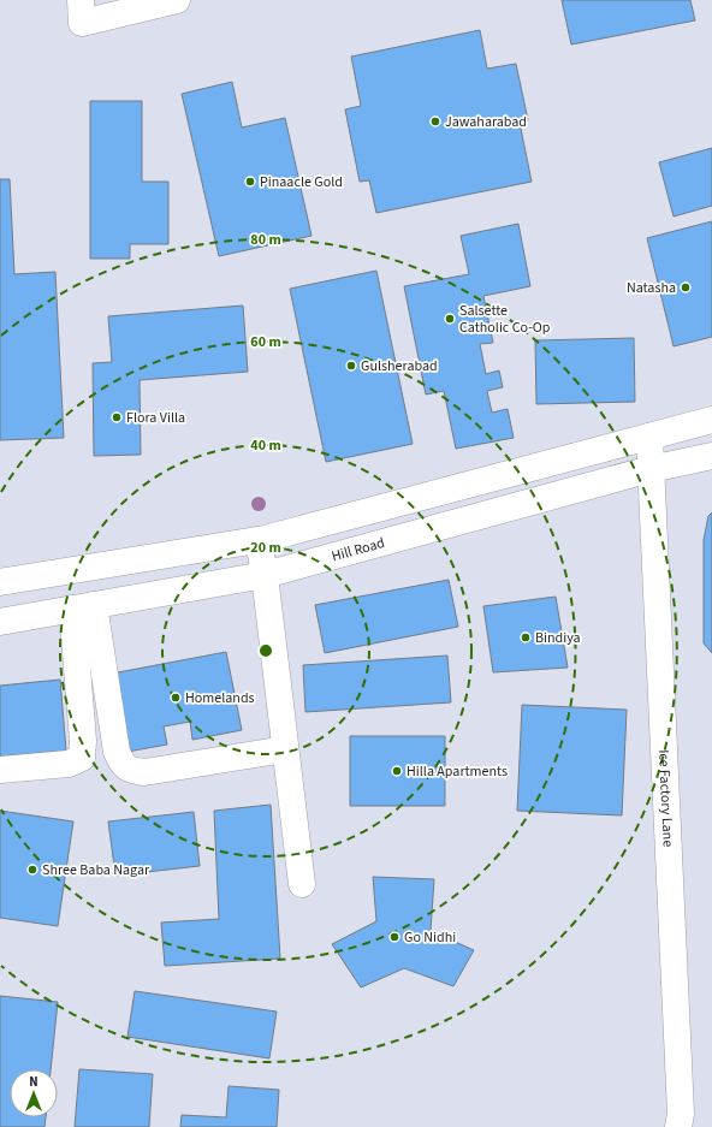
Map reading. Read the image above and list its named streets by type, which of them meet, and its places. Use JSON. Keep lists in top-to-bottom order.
{
  "streets": {
    "street": ["Hill Road", "Ice Factory Lane"]
  },
  "crossings": [
    ["Hill Road", "Ice Factory Lane"]
  ],
  "places": [
    "Jawaharabad",
    "Pinaacle Gold",
    "Natasha",
    "Salsette Catholic Co-Op",
    "Gulsherabad",
    "Flora Villa",
    "Bindiya",
    "Homelands",
    "Hilla Apartments",
    "Shree Baba Nagar",
    "Go Nidhi"
  ],
  "north": "top",
  "rings": [
    "80 m",
    "60 m",
    "40 m",
    "20 m"
  ]
}
